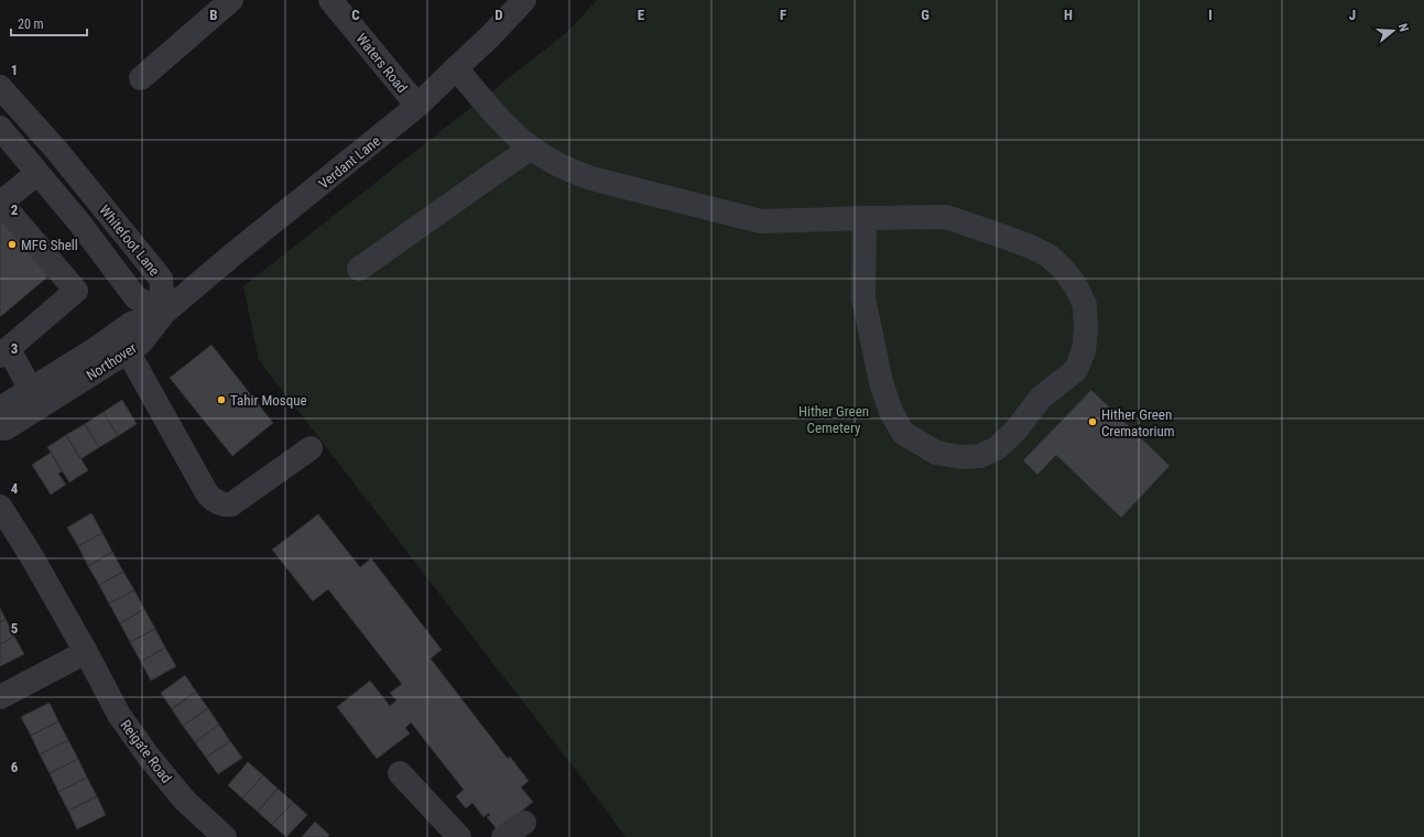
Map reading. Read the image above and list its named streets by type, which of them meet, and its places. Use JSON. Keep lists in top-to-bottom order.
{
  "streets": {
    "street": [
      "Waters Road",
      "Verdant Lane",
      "Whitefoot Lane",
      "Northover",
      "Reigate Road"
    ]
  },
  "crossings": [
    ["Waters Road", "Verdant Lane"],
    ["Verdant Lane", "Whitefoot Lane"],
    ["Verdant Lane", "Northover"],
    ["Whitefoot Lane", "Northover"]
  ],
  "parks": ["Hither Green Cemetery"],
  "places": ["MFG Shell", "Tahir Mosque", "Hither Green Crematorium"],
  "scale_bar": "20 m",
  "north": "right",
  "grid": {
    "columns": [
      "B",
      "C",
      "D",
      "E",
      "F",
      "G",
      "H",
      "I",
      "J"
    ],
    "rows": [
      "1",
      "2",
      "3",
      "4",
      "5",
      "6"
    ]
  }
}
